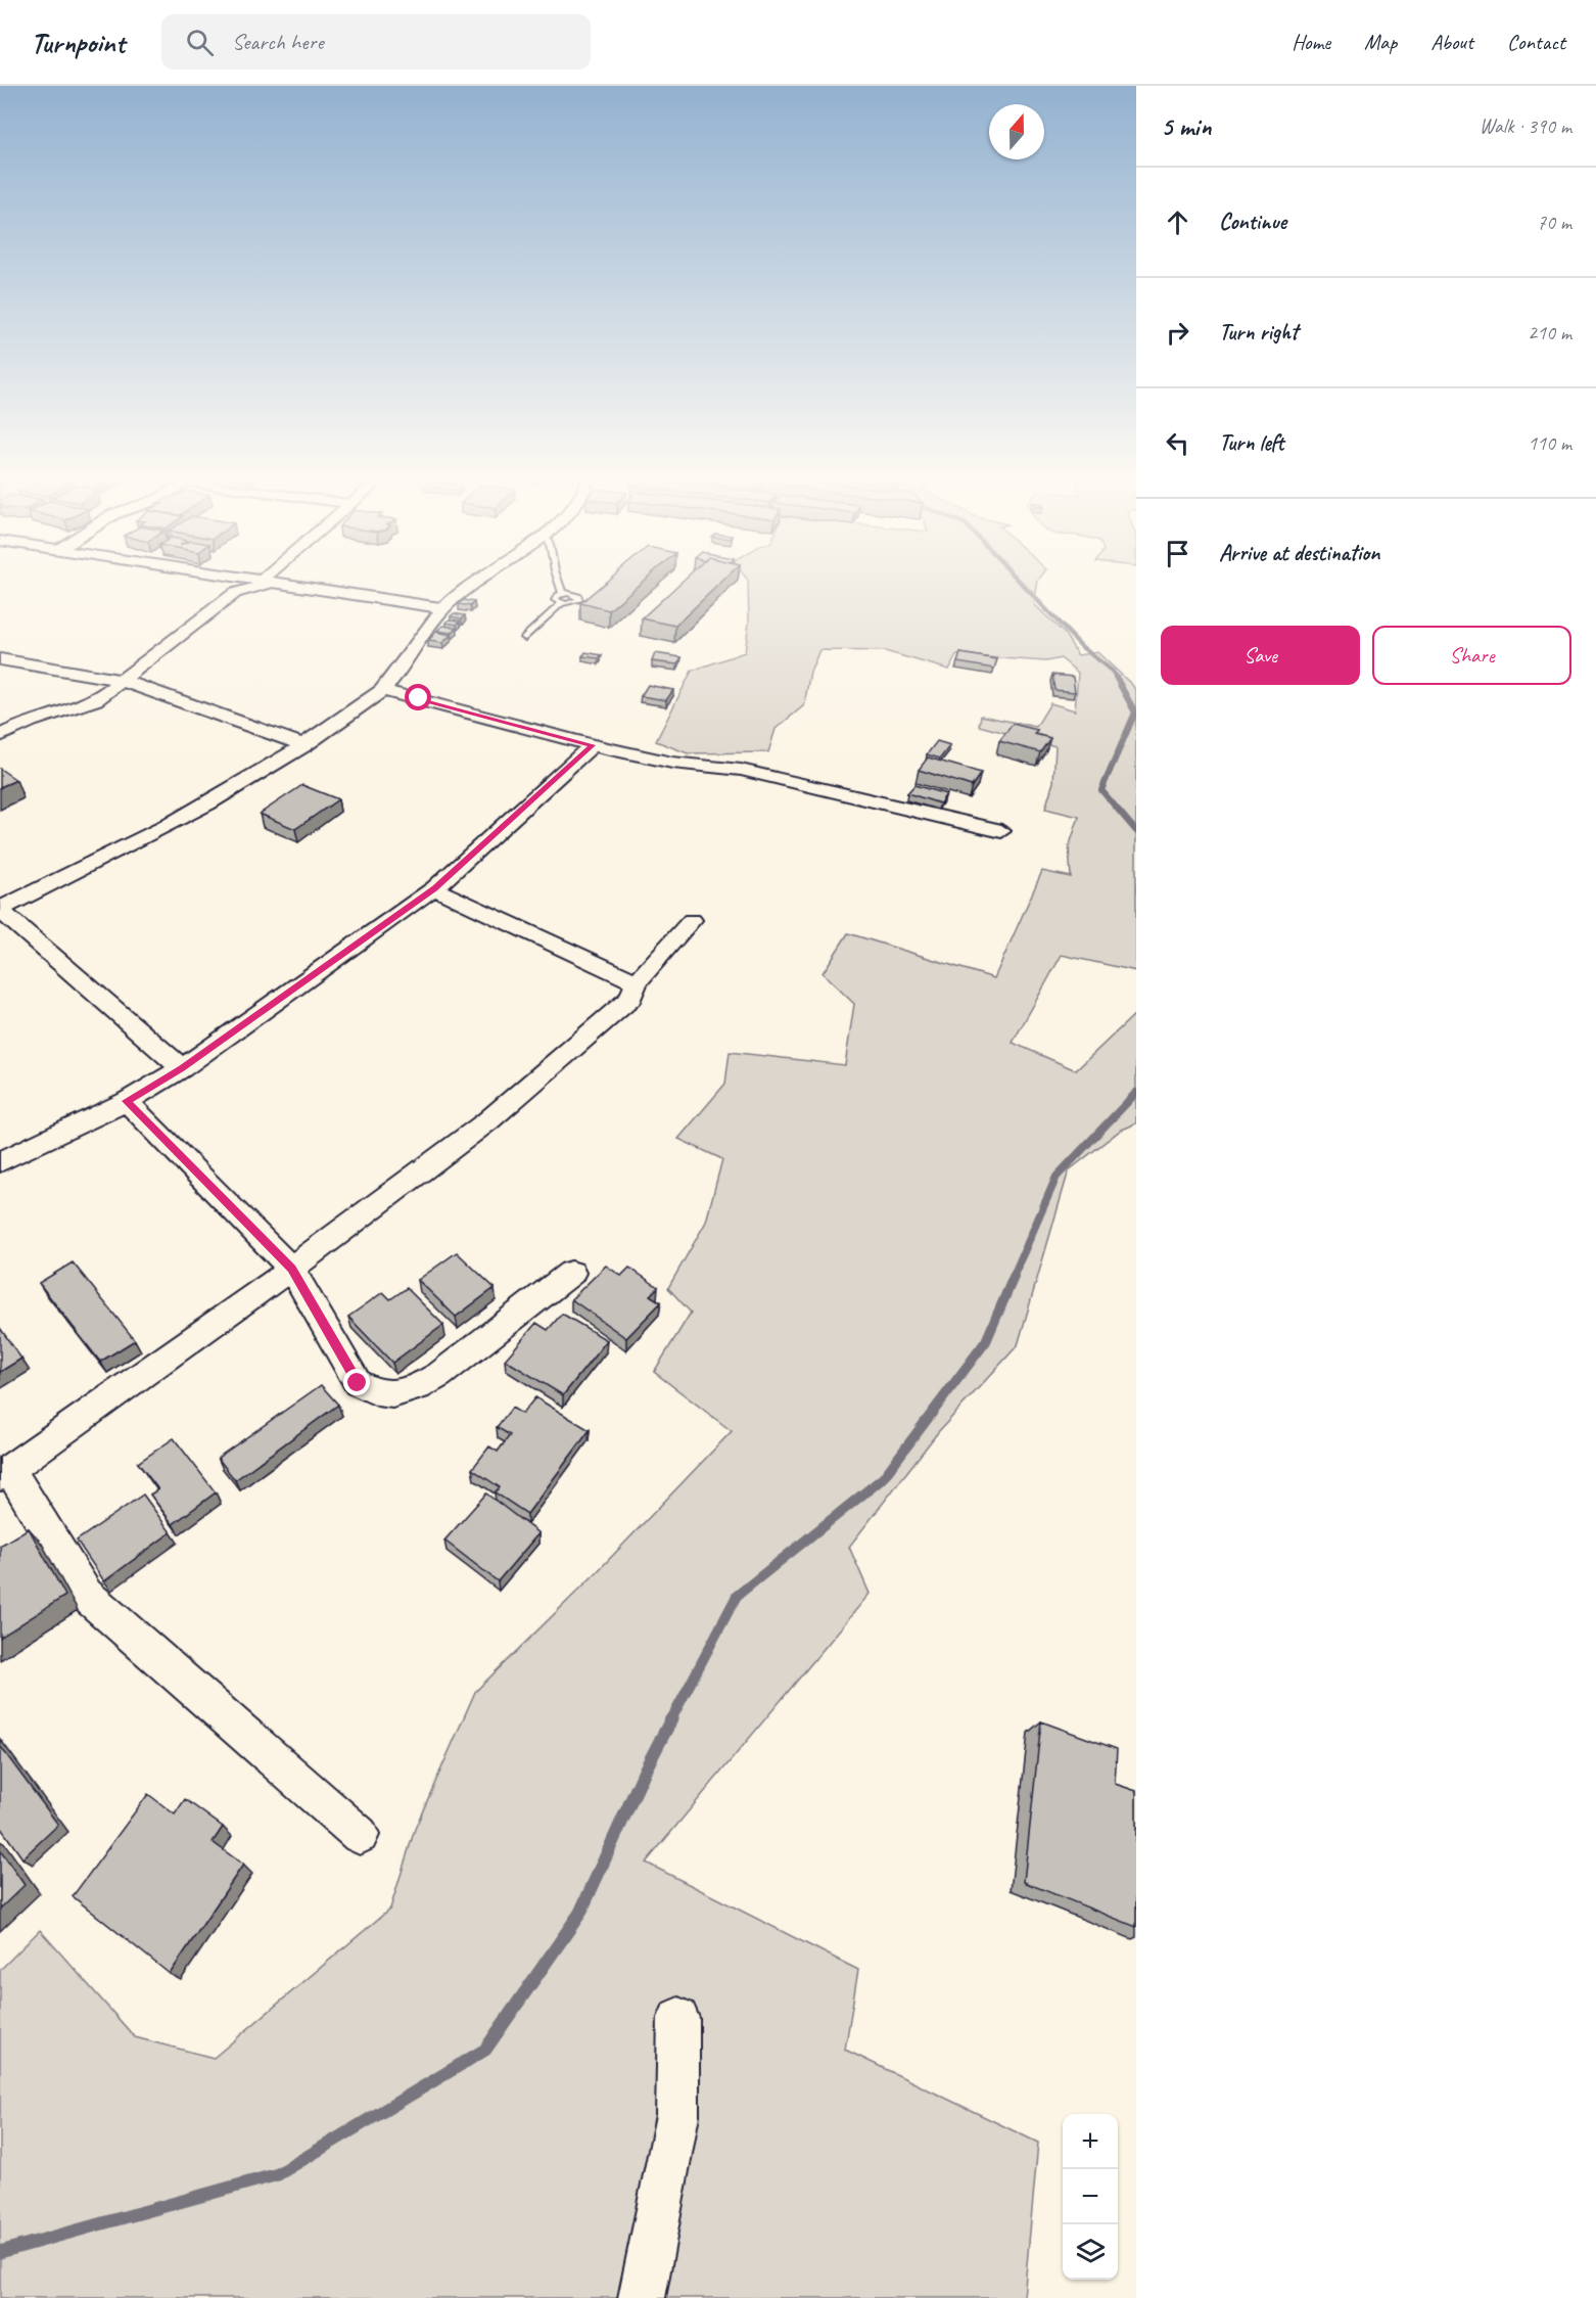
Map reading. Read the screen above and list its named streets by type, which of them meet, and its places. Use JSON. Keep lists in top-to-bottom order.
{
  "north": "top",
  "page": {
    "header": "Turnpoint",
    "search": "Search here",
    "nav": [
      "Home",
      "Map",
      "About",
      "Contact"
    ],
    "heading": ["5 min", "Walk · 390 m"],
    "list": [
      ["Continue", "70 m"],
      ["Turn right", "210 m"],
      ["Turn left", "110 m"],
      "Arrive at destination"
    ],
    "buttons": ["Save", "Share"],
    "map_buttons": ["+", "−"]
  }
}
